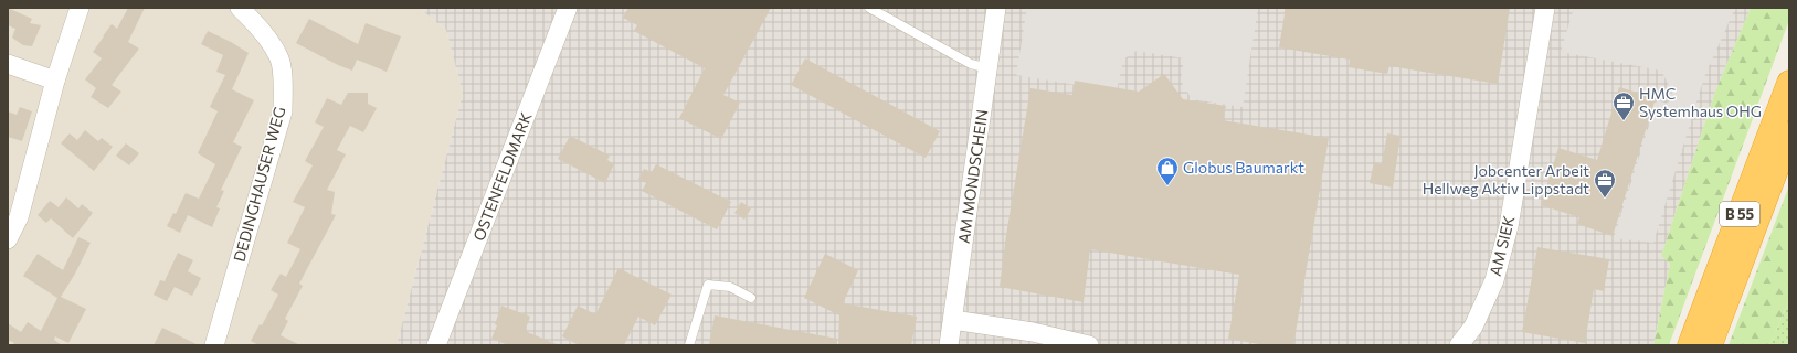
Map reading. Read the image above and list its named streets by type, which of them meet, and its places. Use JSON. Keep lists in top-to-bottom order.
{
  "streets": {
    "highway": ["B 55"],
    "street": [
      "OSTENFELDMARK",
      "AM MONDSCHEIN",
      "DEDINGHAUSER WEG",
      "AM SIEK"
    ]
  },
  "places": {
    "office": ["HMC Systemhaus OHG", "Jobcenter Arbeit Hellweg Aktiv Lippstadt"],
    "shop": ["Globus Baumarkt"]
  }
}
